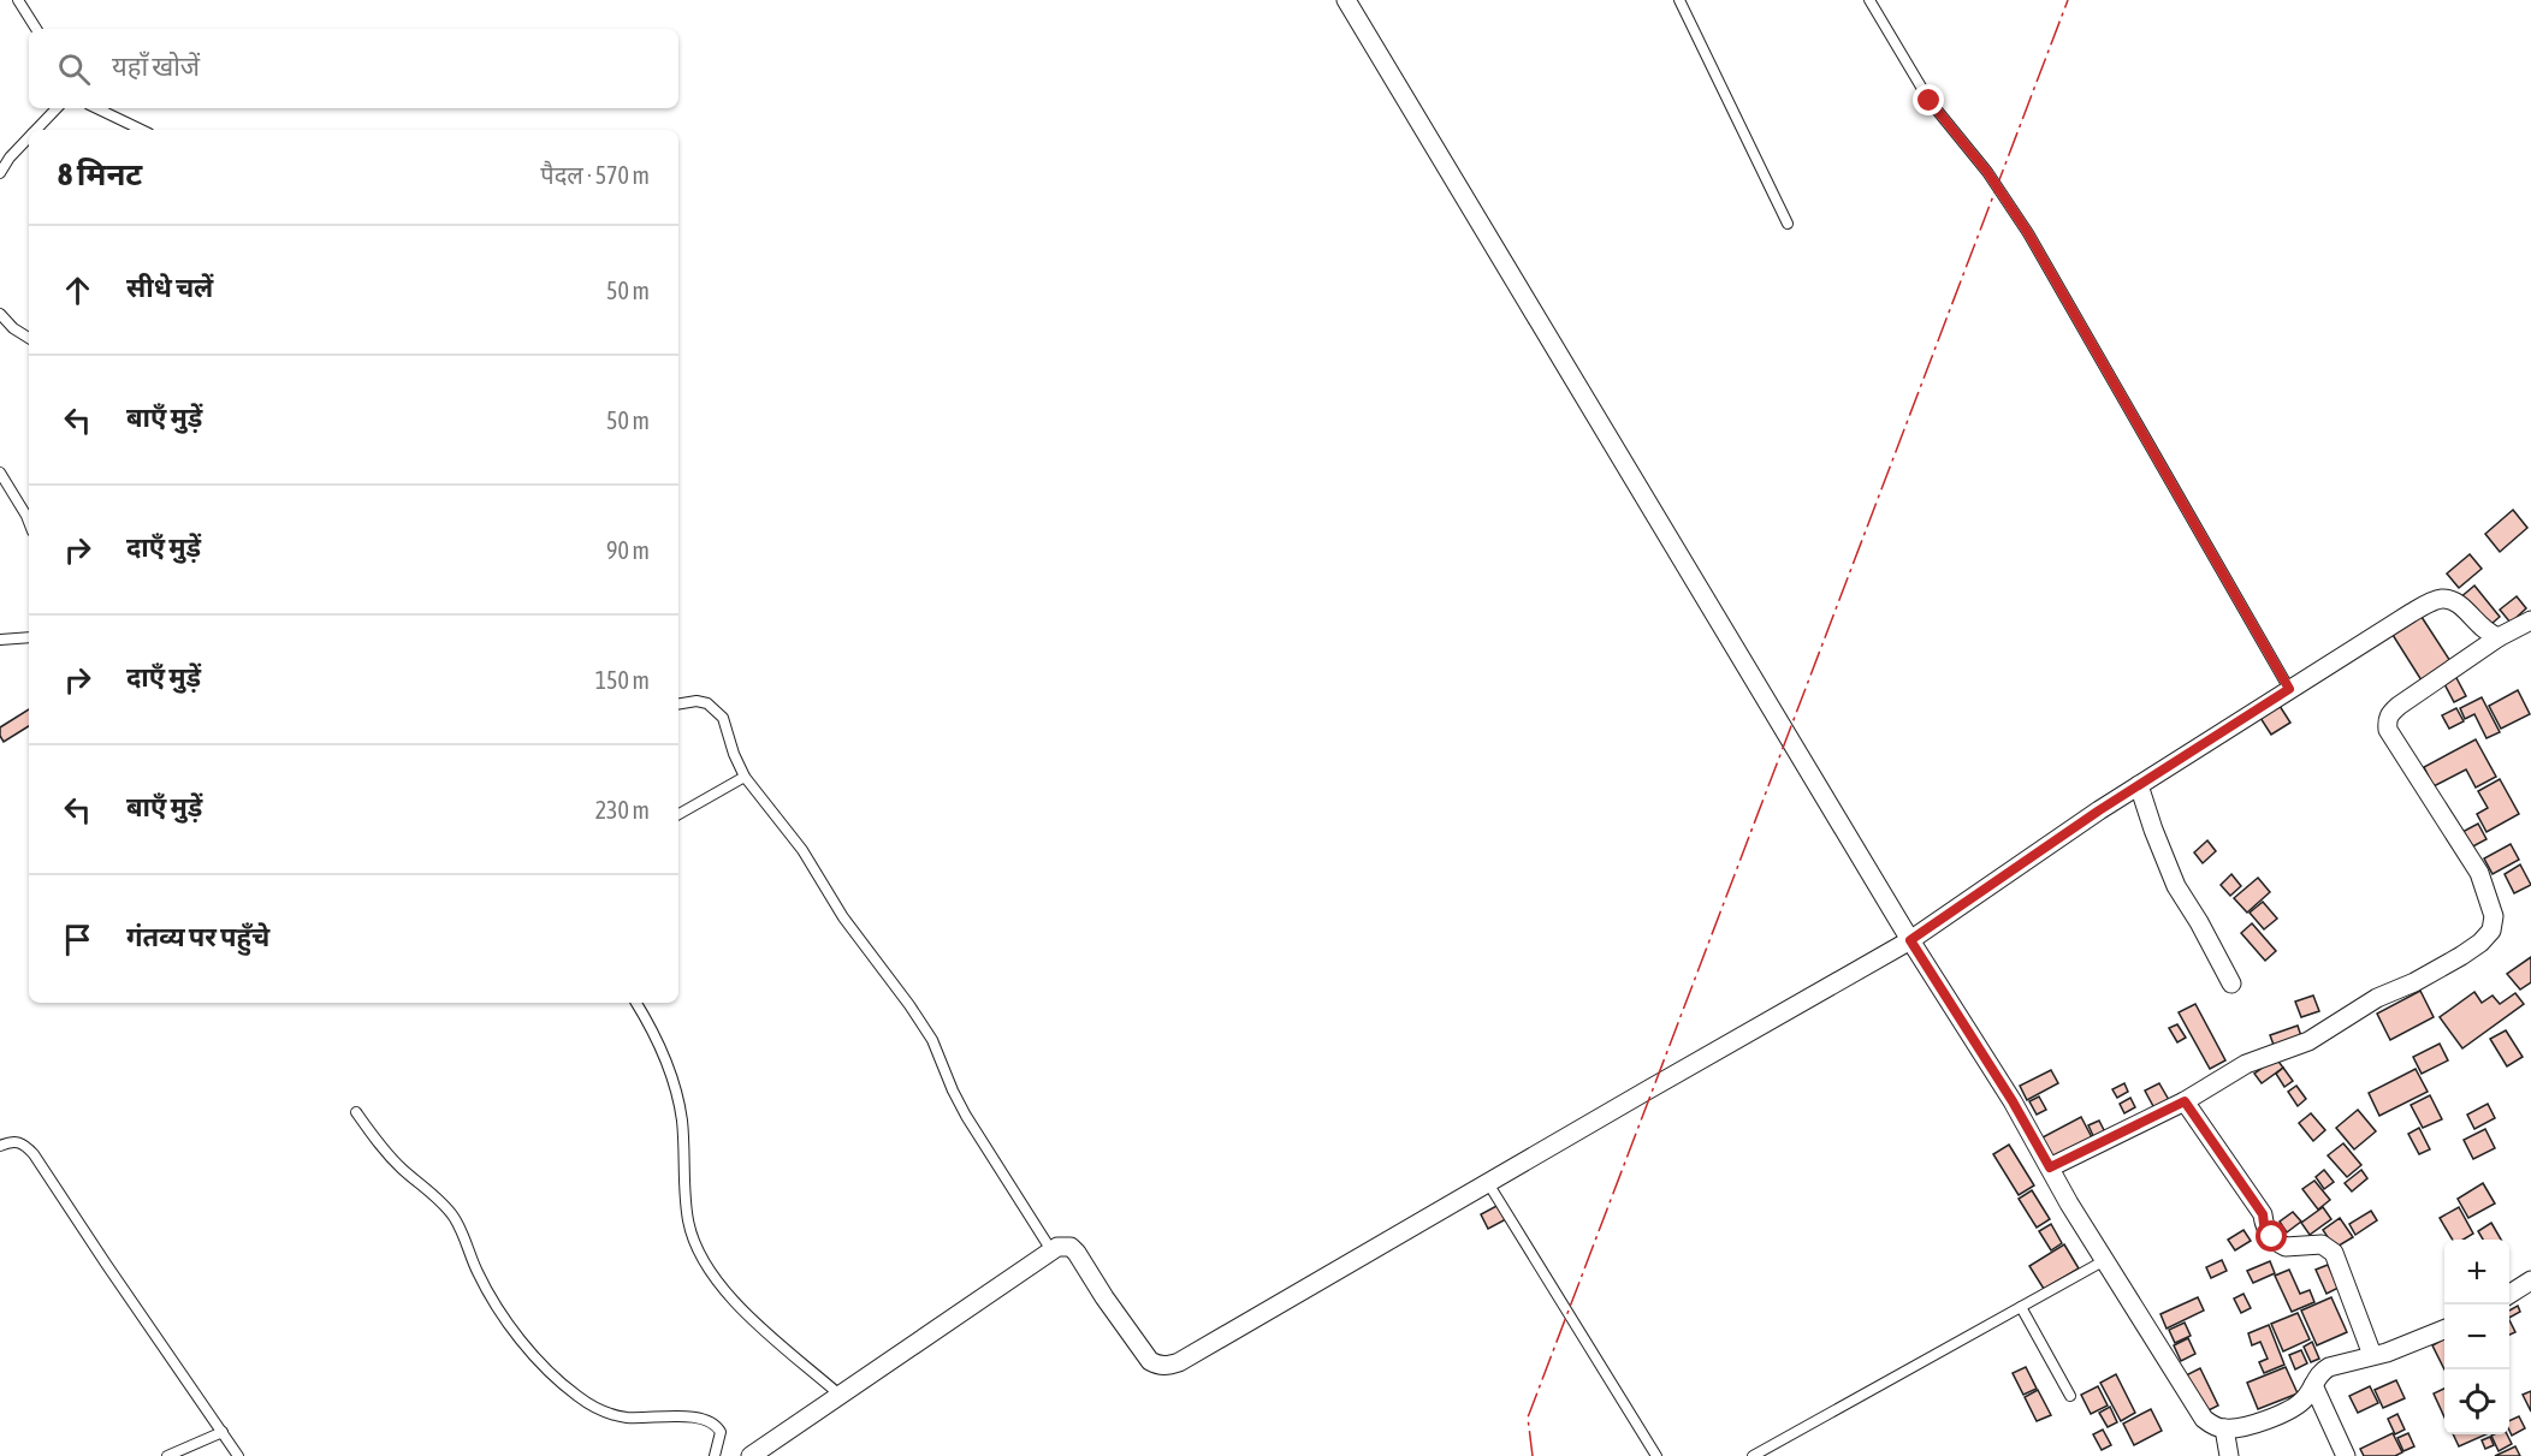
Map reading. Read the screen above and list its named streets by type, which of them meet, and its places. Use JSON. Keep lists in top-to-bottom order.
{
  "page": {
    "search": "यहाँ खोजें",
    "heading": ["8 मिनट", "पैदल · 570 m"],
    "list": [
      ["सीधे चलें", "50 m"],
      ["बाएँ मुड़ें", "50 m"],
      ["दाएँ मुड़ें", "90 m"],
      ["दाएँ मुड़ें", "150 m"],
      ["बाएँ मुड़ें", "230 m"],
      "गंतव्य पर पहुँचे"
    ],
    "map_buttons": ["+", "−"]
  }
}
